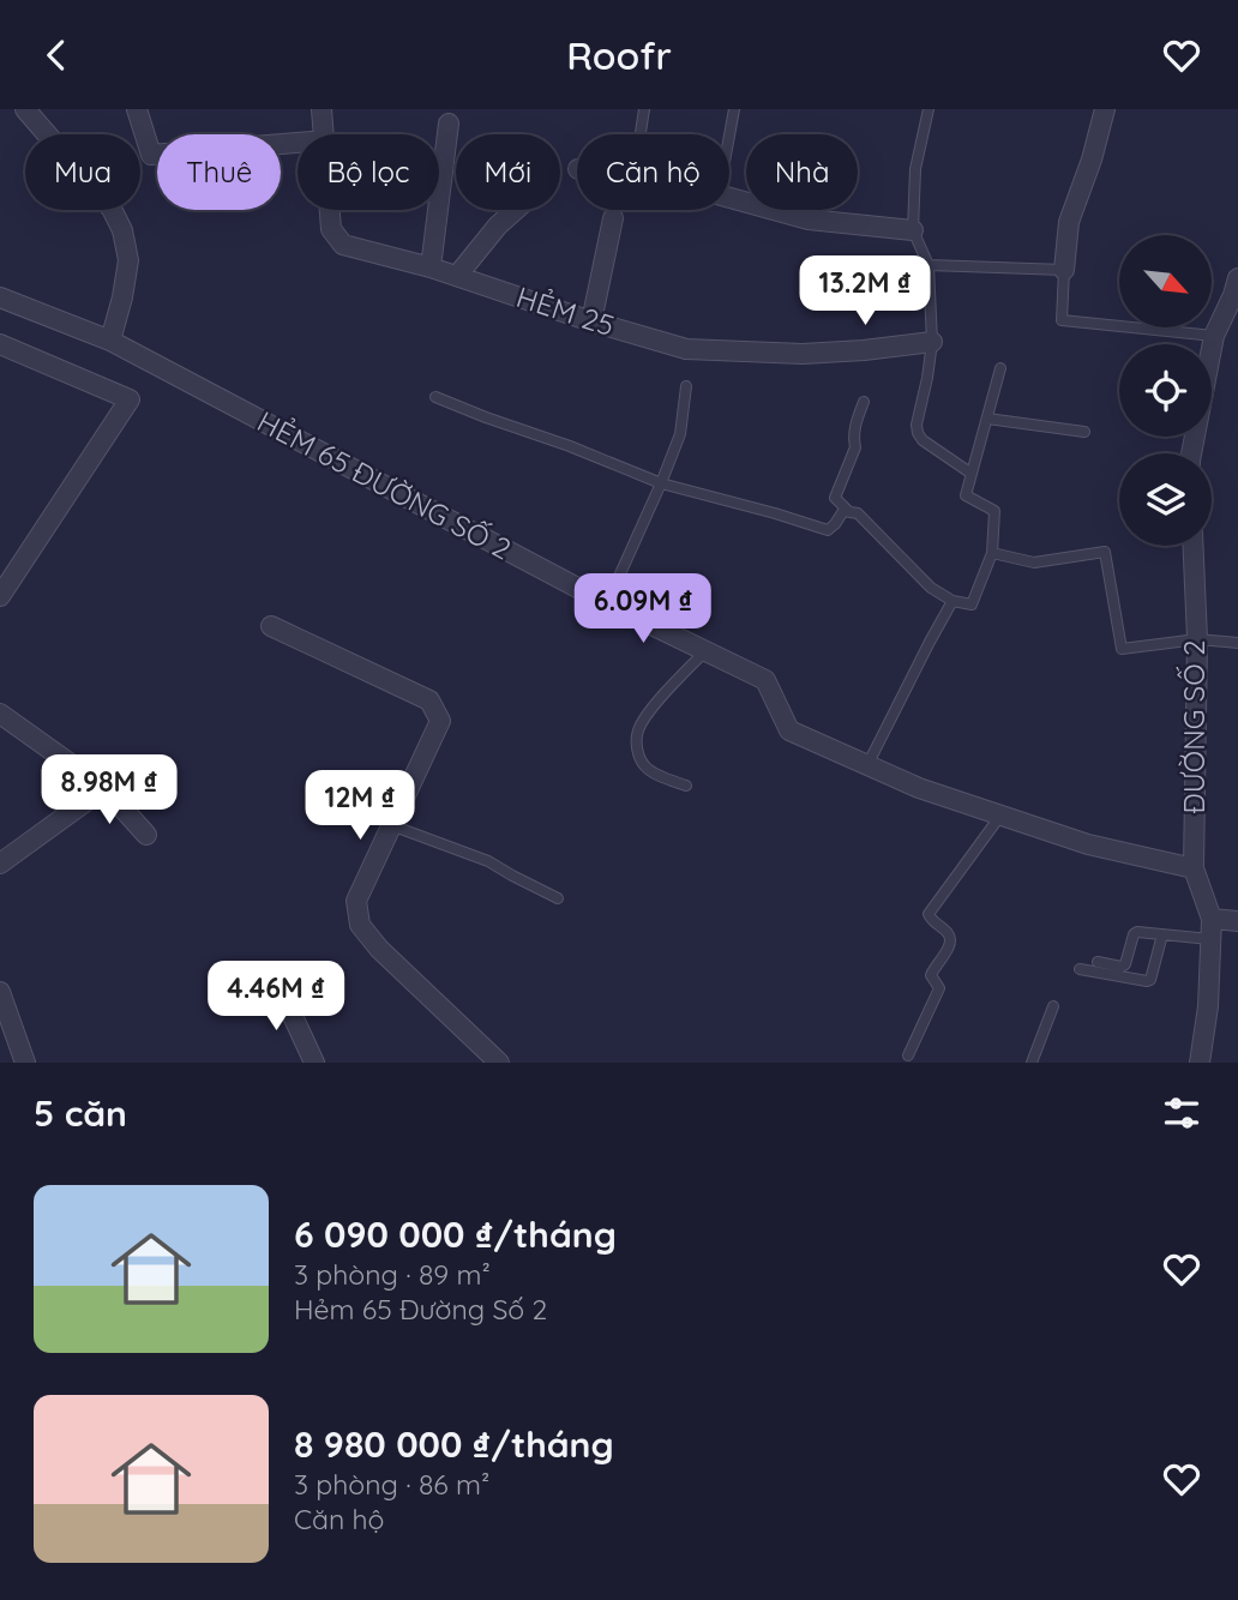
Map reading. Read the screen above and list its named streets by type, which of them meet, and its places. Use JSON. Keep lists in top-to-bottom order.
{
  "streets": {
    "street": ["HẺM 25", "HẺM 65 ĐƯỜNG SỐ 2", "ĐƯỜNG SỐ 2"]
  },
  "crossings": [
    ["HẺM 65 ĐƯỜNG SỐ 2", "ĐƯỜNG SỐ 2"]
  ],
  "north": "bottom right",
  "page": {
    "header": "Roofr",
    "chip": [
      "Mua",
      "Thuê",
      "Bộ lọc",
      "Mới",
      "Căn hộ",
      "Nhà"
    ],
    "price": [
      "13.2M ₫",
      "6.09M ₫",
      "8.98M ₫",
      "12M ₫",
      "4.46M ₫"
    ],
    "heading": "5 căn",
    "list": [
      {
        "name": "6 090 000 ₫/tháng",
        "note": "3 phòng · 89 m² · Hẻm 65 Đường Số 2"
      },
      {
        "name": "8 980 000 ₫/tháng",
        "note": "3 phòng · 86 m² · Căn hộ"
      }
    ]
  }
}
